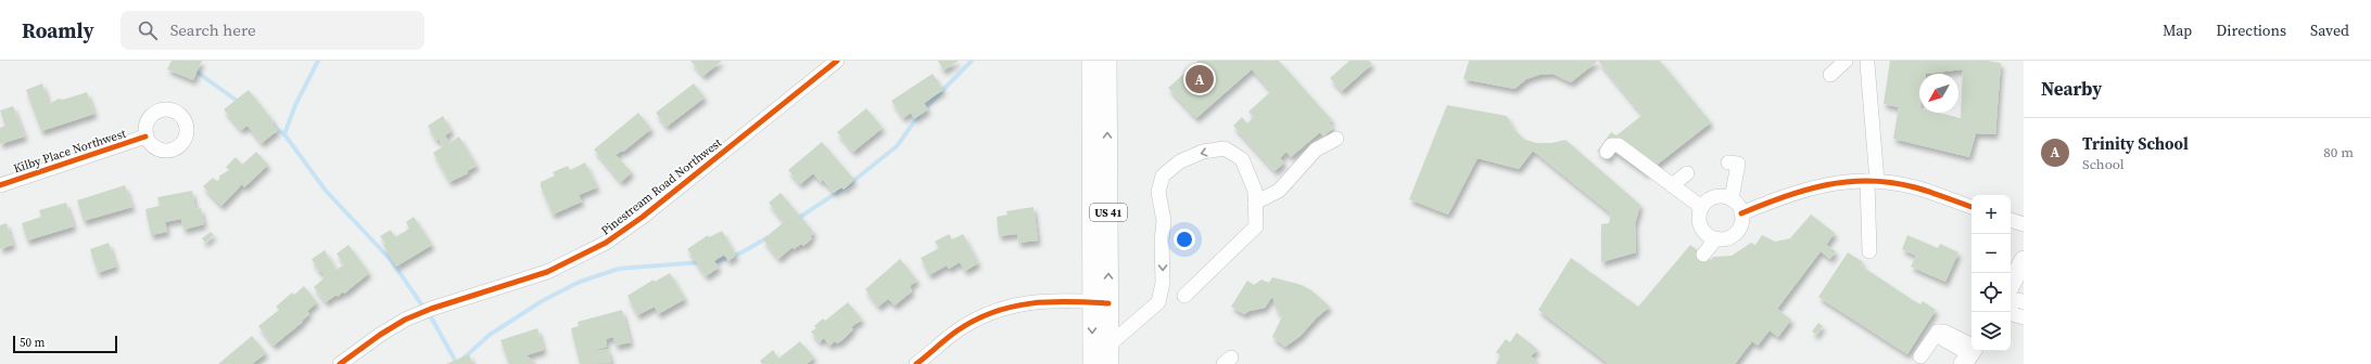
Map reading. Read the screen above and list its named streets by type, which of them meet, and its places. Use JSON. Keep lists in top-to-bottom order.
{
  "streets": {
    "main road": ["US 41"],
    "street": ["Kilby Place Northwest", "Pinestream Road Northwest"]
  },
  "scale_bar": "50 m",
  "north": "bottom left",
  "page": {
    "header": "Roamly",
    "search": "Search here",
    "nav": ["Map", "Directions", "Saved"],
    "heading": "Nearby",
    "pins": "A",
    "list": [
      {
        "mark": "A",
        "name": "Trinity School",
        "note": "School",
        "value": "80 m"
      }
    ],
    "map_buttons": ["+", "−"],
    "scale": "50 m"
  }
}
